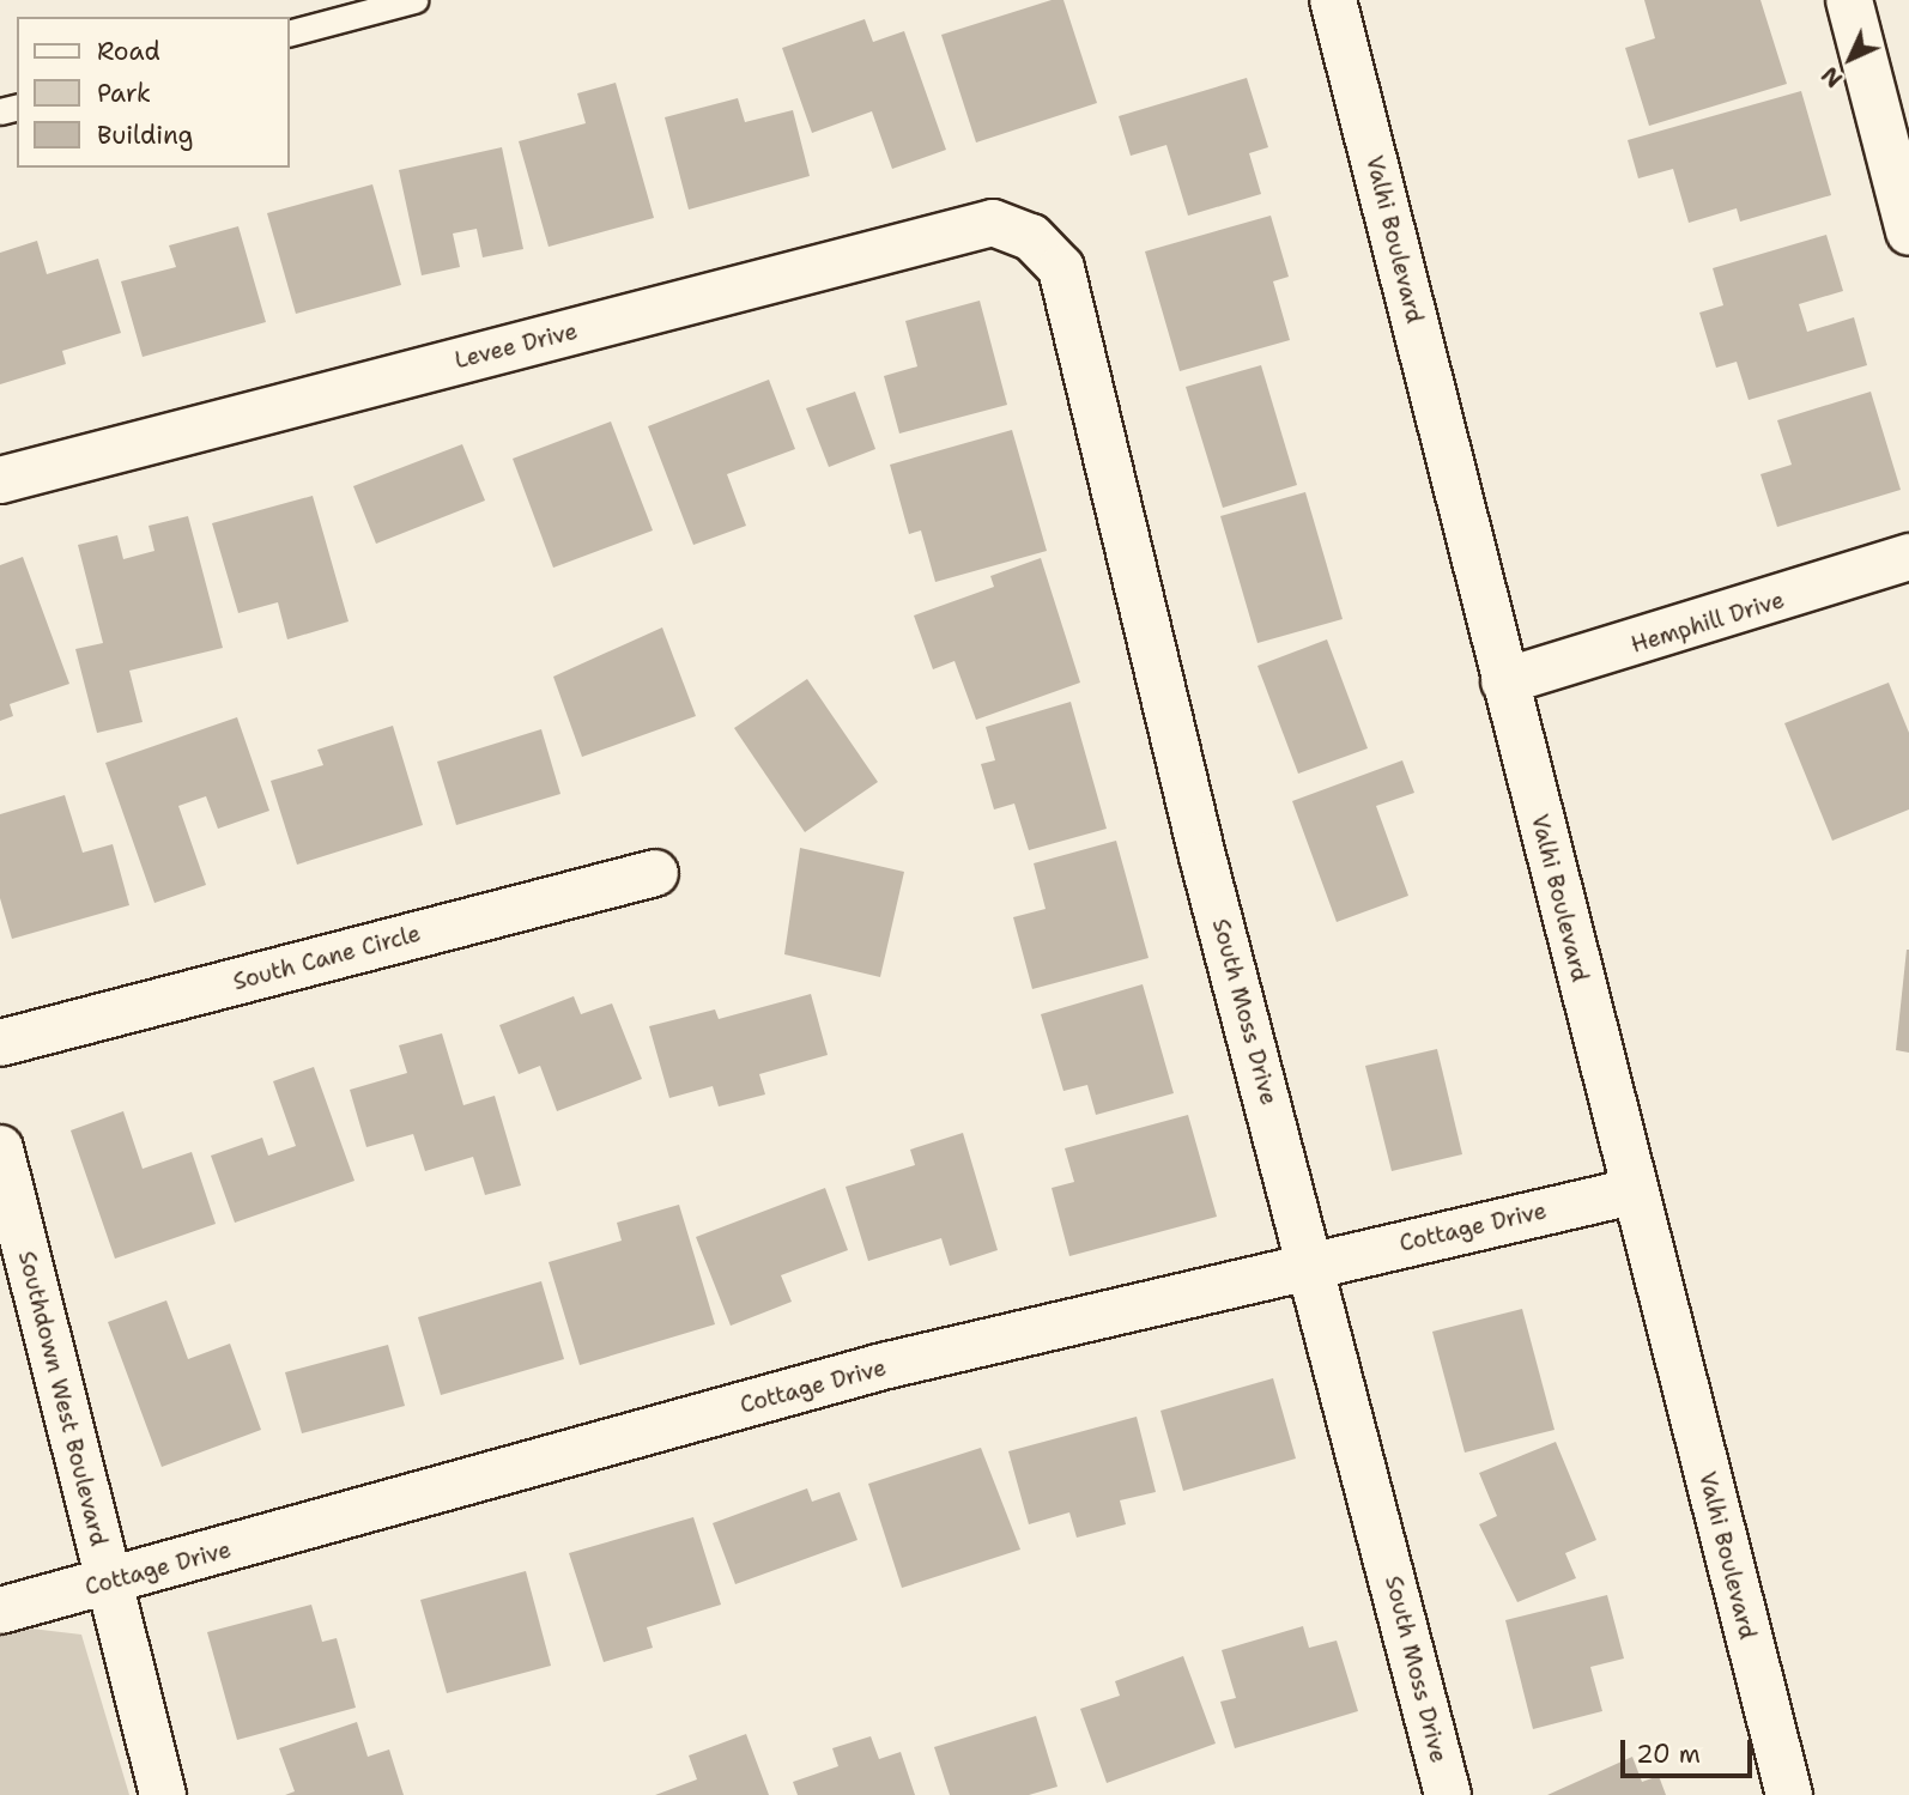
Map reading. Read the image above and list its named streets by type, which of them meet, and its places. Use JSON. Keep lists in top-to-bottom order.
{
  "streets": {
    "street": [
      "Valhi Boulevard",
      "Levee Drive",
      "Hemphill Drive",
      "South Cane Circle",
      "South Moss Drive",
      "Cottage Drive",
      "Southdown West Boulevard"
    ]
  },
  "crossings": [
    ["Valhi Boulevard", "Hemphill Drive"],
    ["Valhi Boulevard", "Cottage Drive"],
    ["Levee Drive", "South Moss Drive"],
    ["South Moss Drive", "Cottage Drive"],
    ["Cottage Drive", "Southdown West Boulevard"]
  ],
  "legend": ["Road", "Park", "Building"],
  "scale_bar": "20 m",
  "north": "bottom left"
}
